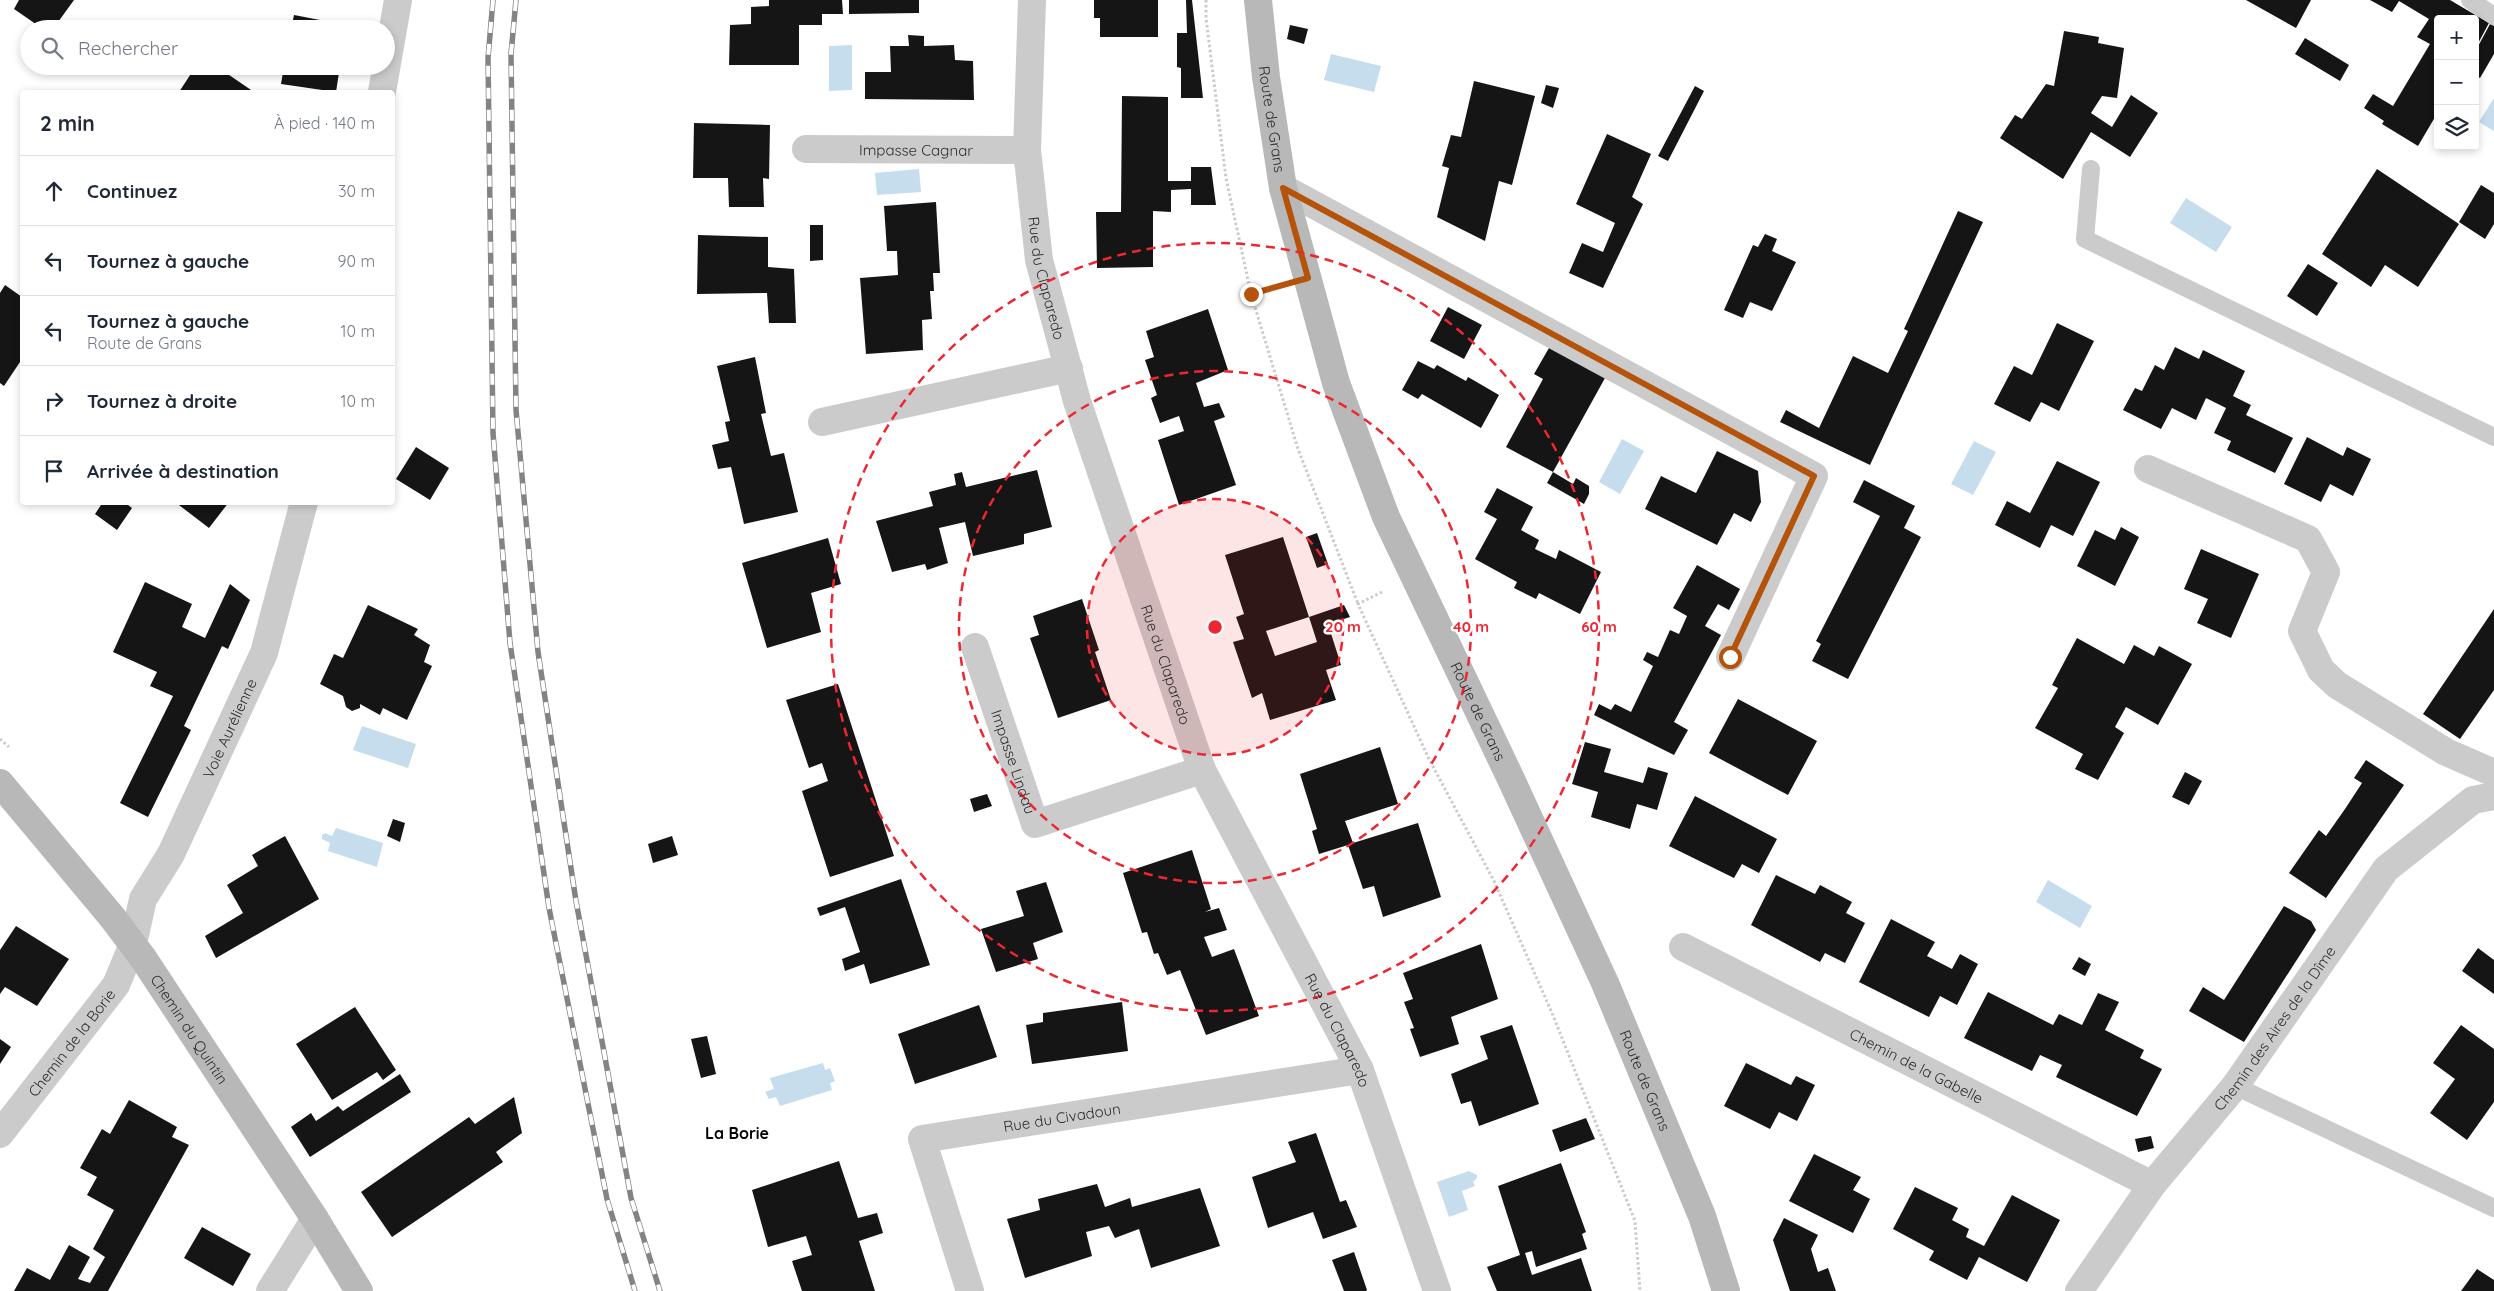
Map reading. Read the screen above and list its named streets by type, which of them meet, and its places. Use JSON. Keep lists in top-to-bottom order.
{
  "streets": {
    "street": [
      "Route de Grans",
      "Impasse Cagnar",
      "Rue du Claparedo",
      "Voie Aurélienne",
      "Impasse Lindau",
      "Chemin des Aires de la Dîme",
      "Chemin du Quintin",
      "Chemin de la Borie",
      "Chemin de la Gabelle",
      "Rue du Civadoun"
    ]
  },
  "crossings": [
    ["Impasse Cagnar", "Rue du Claparedo"],
    ["Rue du Claparedo", "Impasse Lindau"],
    ["Rue du Claparedo", "Rue du Civadoun"],
    ["Voie Aurélienne", "Chemin du Quintin"],
    ["Voie Aurélienne", "Chemin de la Borie"],
    ["Chemin des Aires de la Dîme", "Chemin de la Gabelle"],
    ["Chemin du Quintin", "Chemin de la Borie"]
  ],
  "districts": ["La Borie"],
  "page": {
    "map_buttons": ["+", "−"],
    "search": "Rechercher",
    "heading": ["2 min", "À pied · 140 m"],
    "list": [
      ["Continuez", "30 m"],
      ["Tournez à gauche", "90 m"],
      ["Tournez à gauche", "Route de Grans", "10 m"],
      ["Tournez à droite", "10 m"],
      "Arrivée à destination"
    ]
  },
  "rings": ["20 m", "40 m", "60 m"]
}
